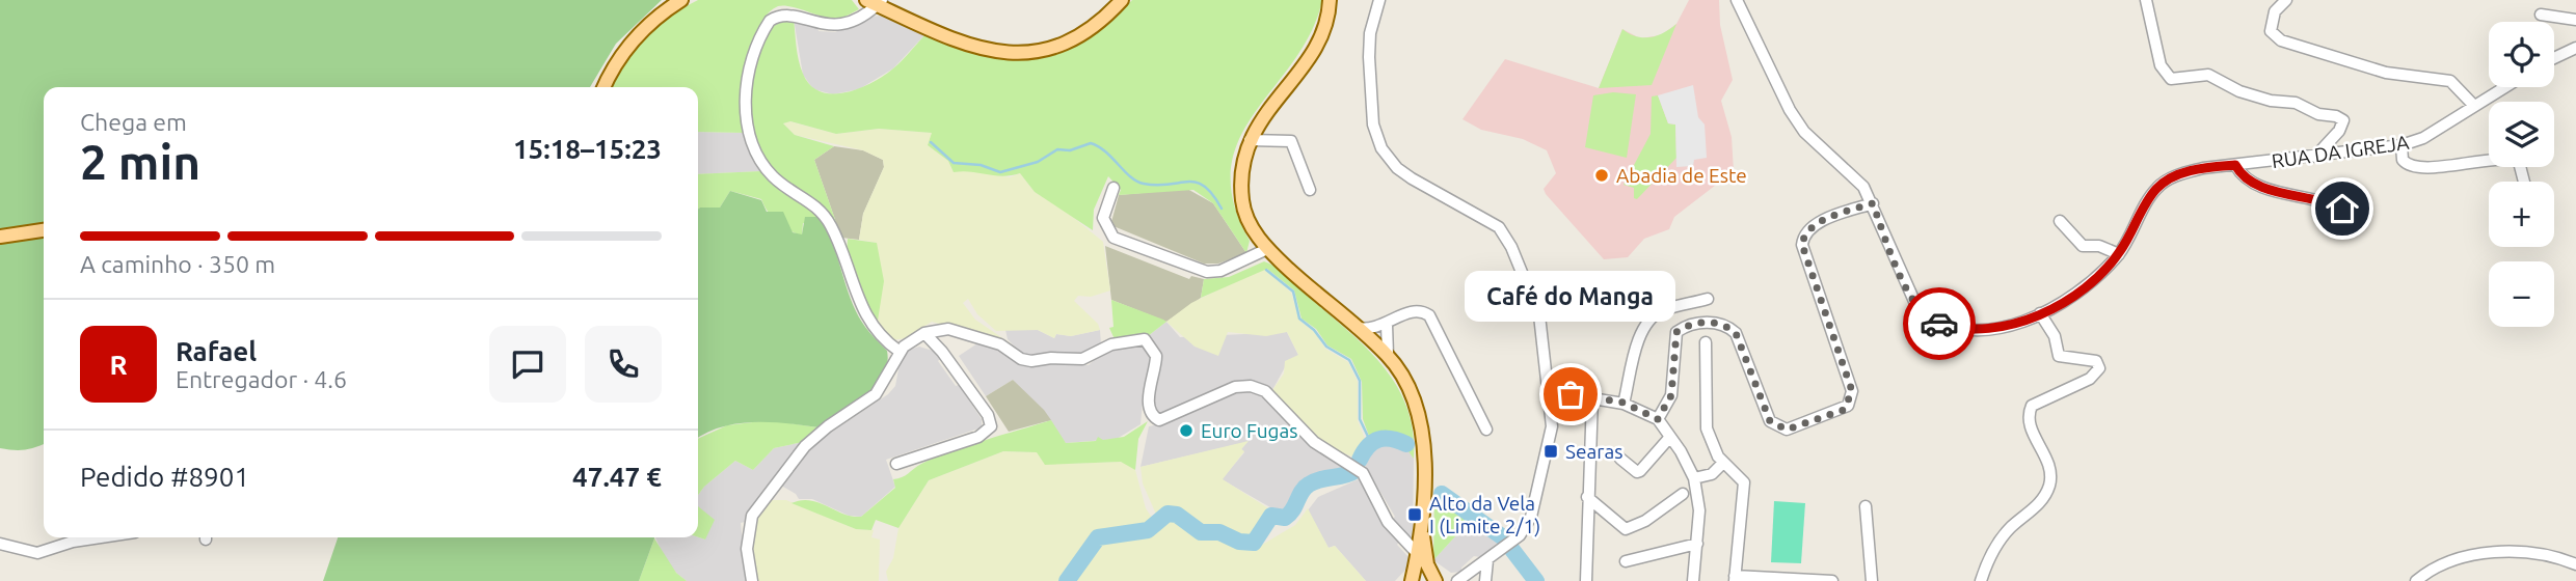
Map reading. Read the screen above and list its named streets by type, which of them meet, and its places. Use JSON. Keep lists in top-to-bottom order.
{
  "streets": {
    "street": ["RUA DA IGREJA"]
  },
  "places": {
    "other": ["Abadia de Este", "Café do Manga", "Euro Fugas"],
    "transit": ["Searas", "Alto da Vela I (Limite 2/1)"]
  },
  "page": {
    "map_buttons": ["+", "−"],
    "heading": ["2 min", "Chega em", "15:18–15:23"],
    "panel": [
      "Rafael",
      "Entregador · 4.6",
      "Pedido #8901",
      "47.47 €"
    ],
    "bar": "A caminho · 350 m",
    "bubble": "Café do Manga",
    "round": "R"
  }
}
